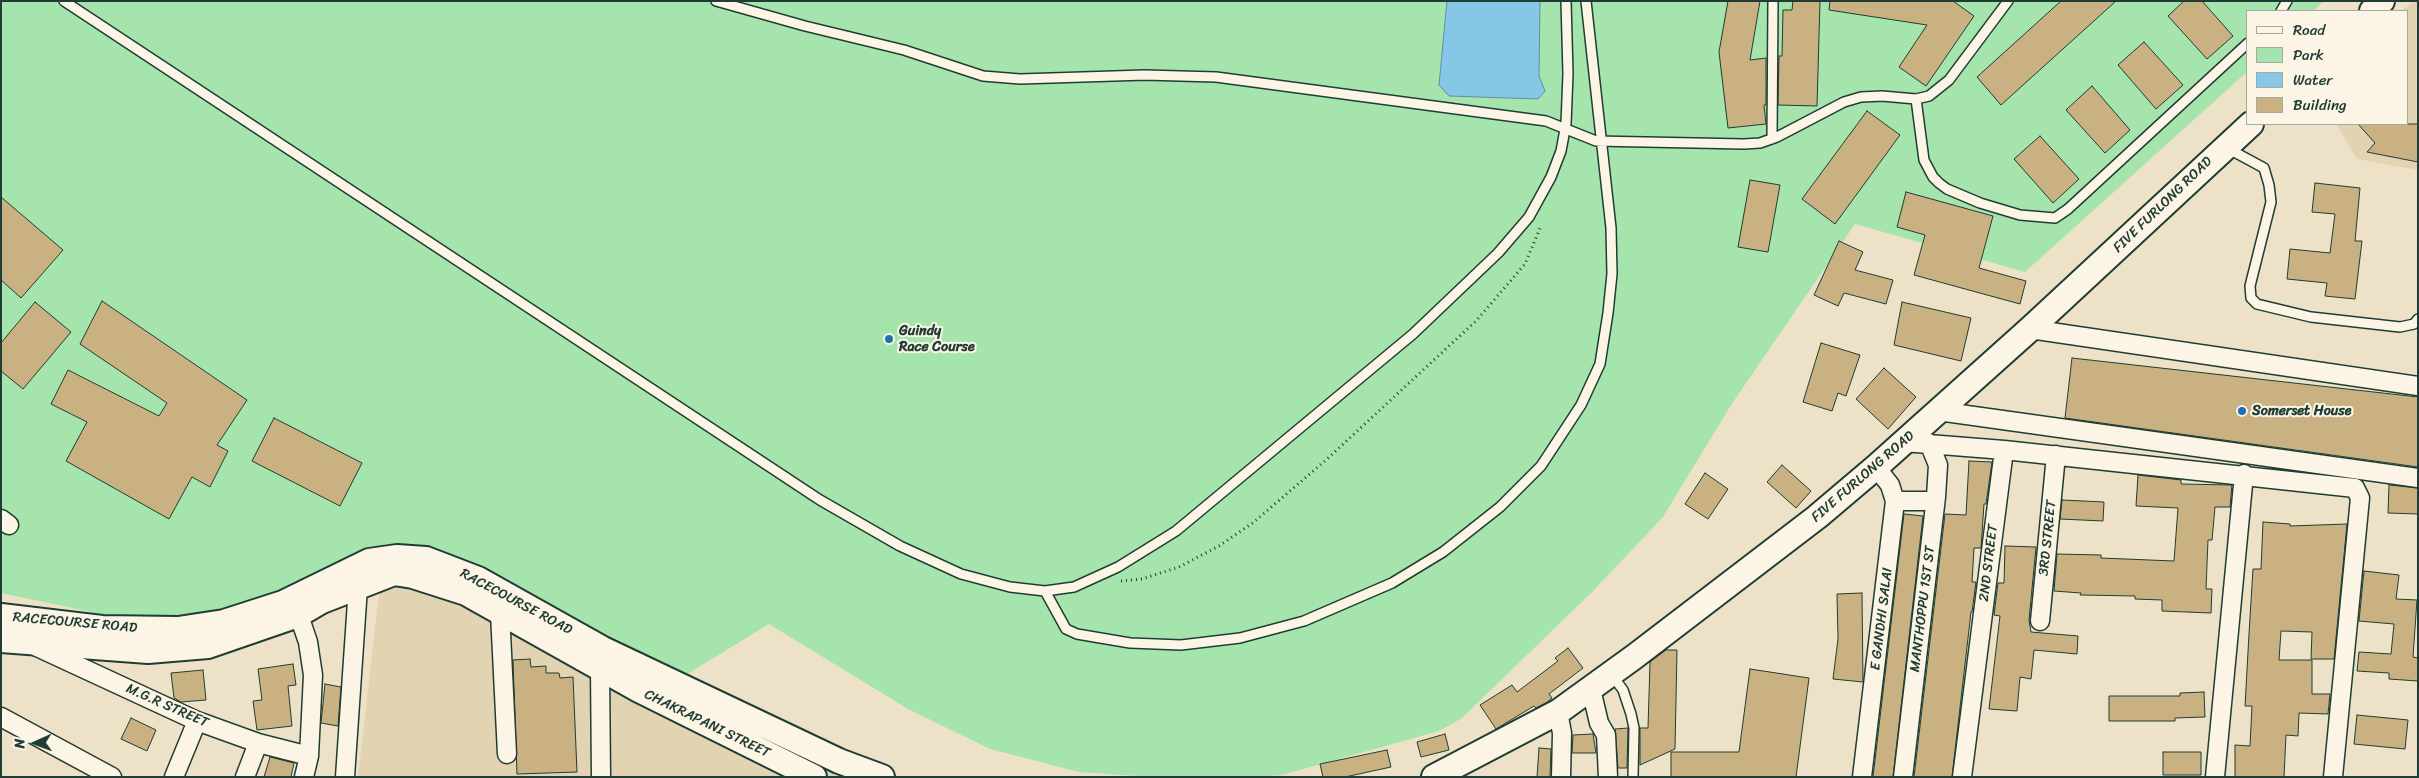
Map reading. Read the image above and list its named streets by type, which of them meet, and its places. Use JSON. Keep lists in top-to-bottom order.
{
  "streets": {
    "main road": ["FIVE FURLONG ROAD", "RACECOURSE ROAD", "CHAKRAPANI STREET"],
    "street": [
      "3RD STREET",
      "2ND STREET",
      "MANTHOPPU 1ST ST",
      "E GANDHI SALAI",
      "M.G.R STREET"
    ]
  },
  "crossings": [
    ["RACECOURSE ROAD", "M.G.R STREET"],
    ["RACECOURSE ROAD", "CHAKRAPANI STREET"]
  ],
  "places": ["Guindy Race Course", "Somerset House"],
  "legend": [
    "Road",
    "Park",
    "Water",
    "Building"
  ],
  "north": "left"
}
